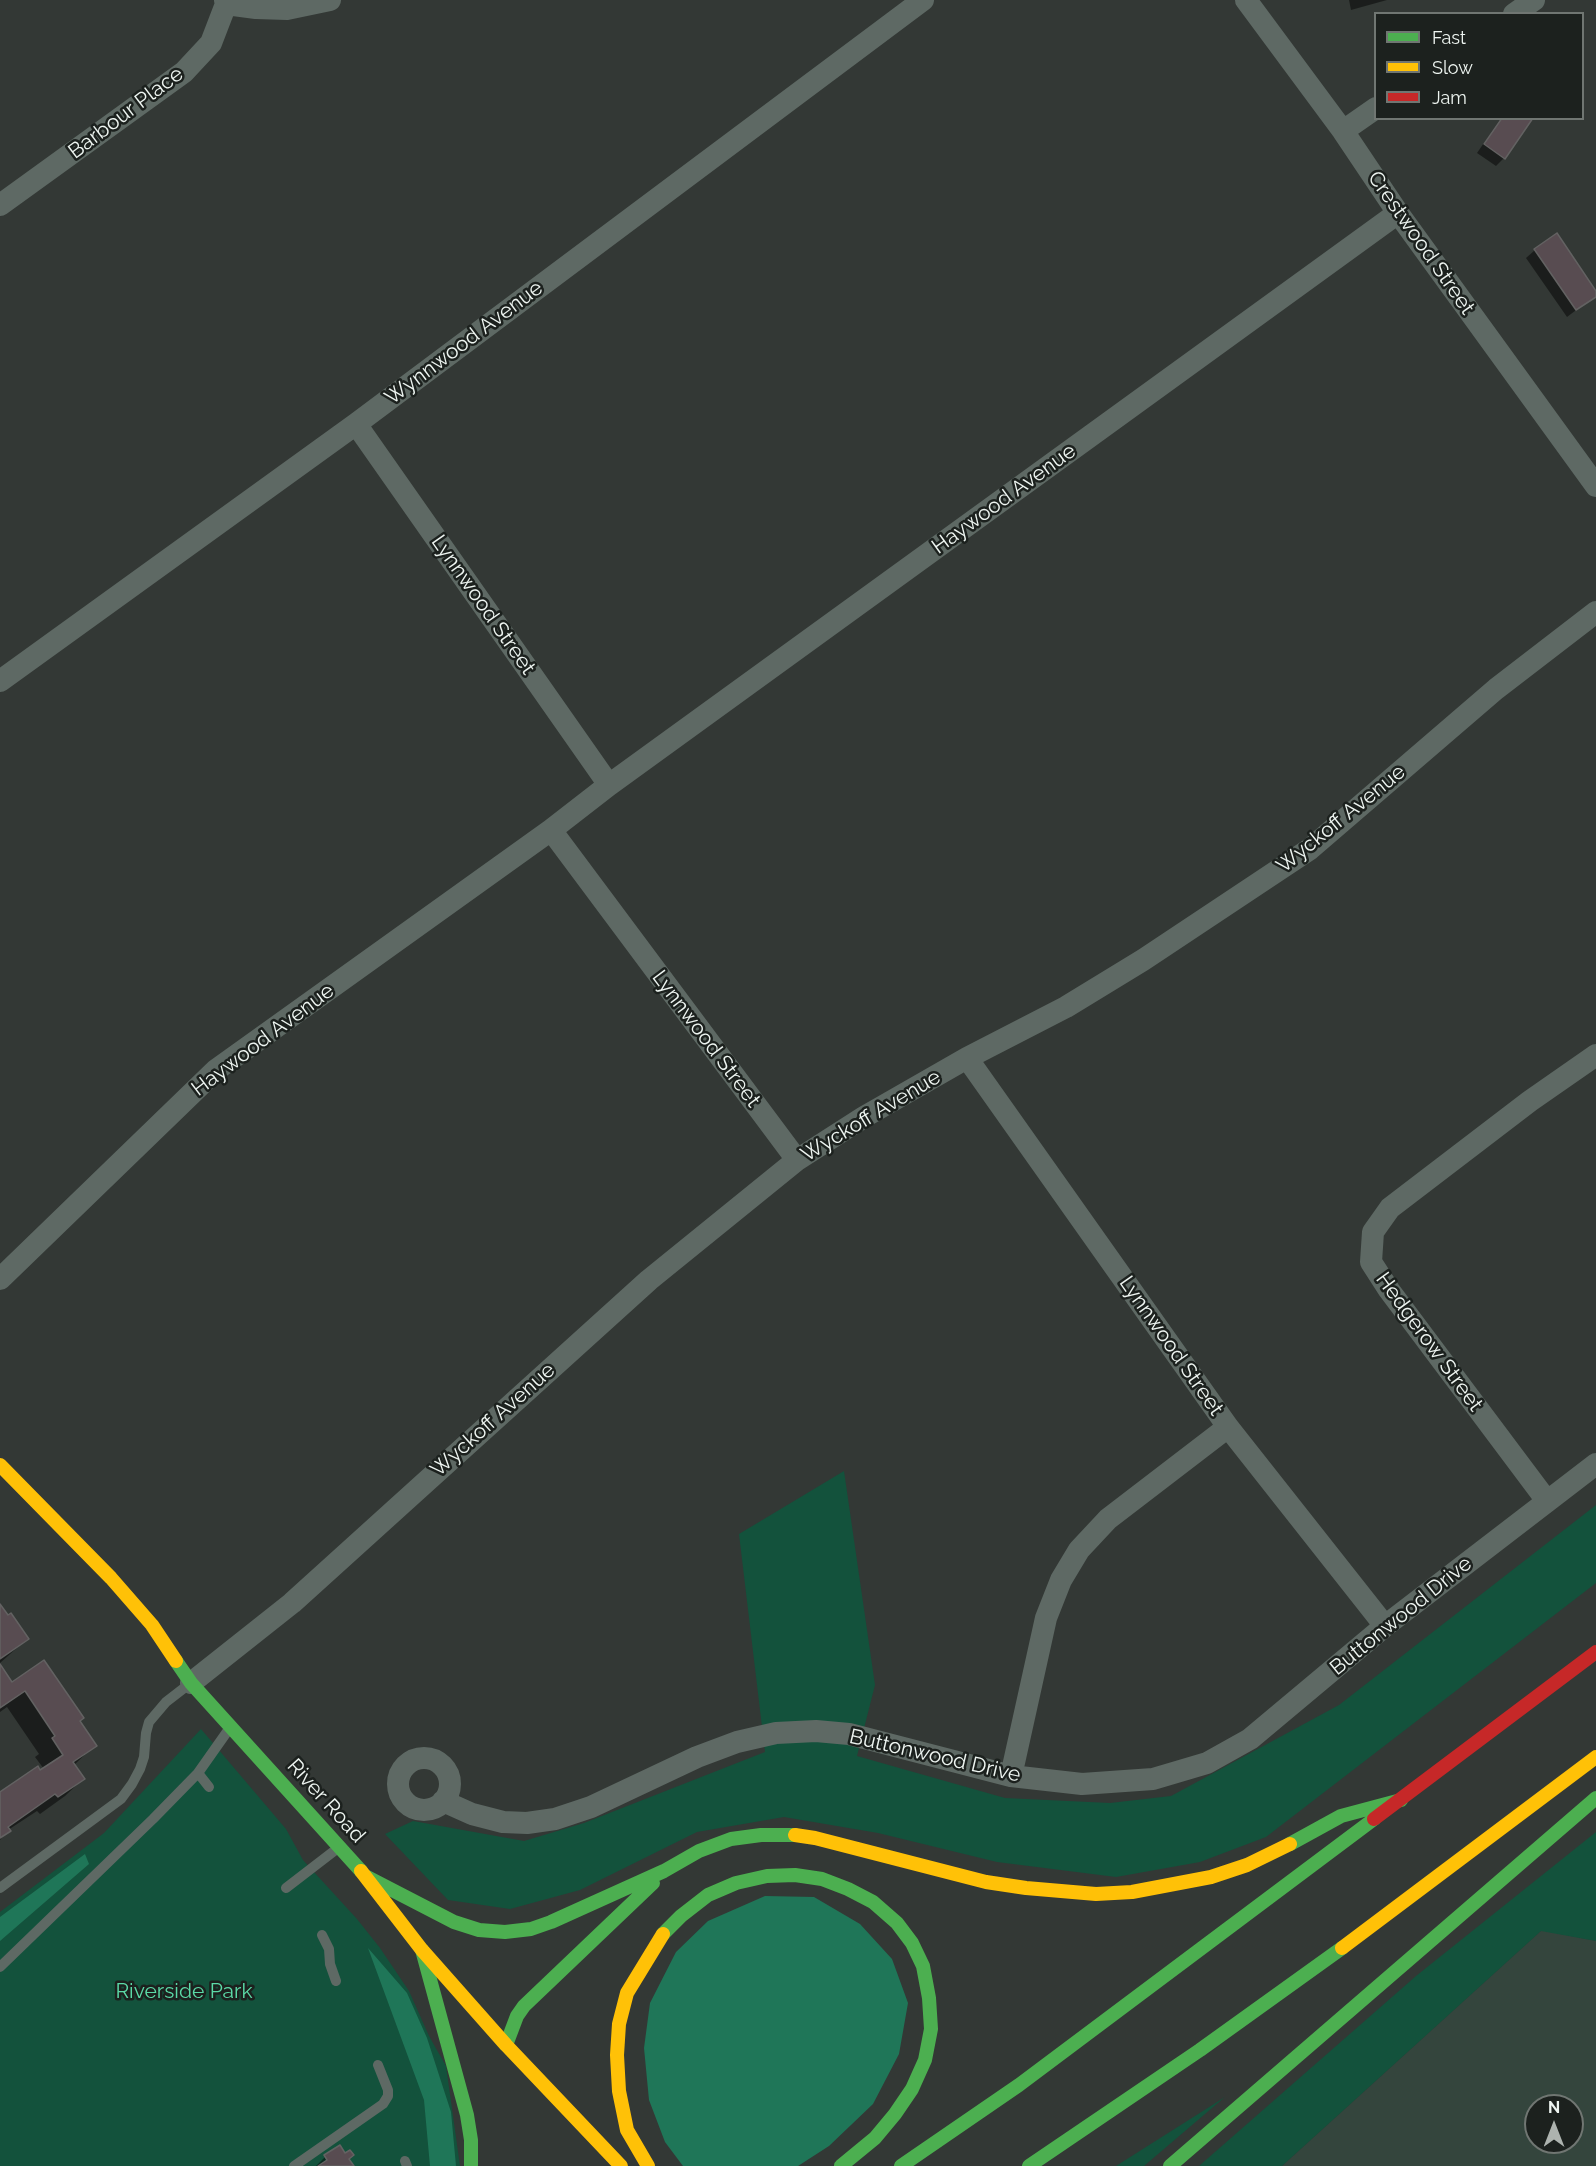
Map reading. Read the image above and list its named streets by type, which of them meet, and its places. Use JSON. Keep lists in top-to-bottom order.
{
  "streets": {
    "main road": ["River Road"],
    "street": [
      "Barbour Place",
      "Crestwood Street",
      "Wynnwood Avenue",
      "Haywood Avenue",
      "Lynnwood Street",
      "Wyckoff Avenue",
      "Hedgerow Street",
      "Buttonwood Drive"
    ]
  },
  "crossings": [
    ["Crestwood Street", "Haywood Avenue"],
    ["Wynnwood Avenue", "Lynnwood Street"],
    ["Haywood Avenue", "Lynnwood Street"],
    ["Lynnwood Street", "Wyckoff Avenue"],
    ["Lynnwood Street", "Buttonwood Drive"],
    ["Wyckoff Avenue", "River Road"],
    ["Hedgerow Street", "Buttonwood Drive"]
  ],
  "parks": ["Riverside Park"],
  "legend": ["Fast", "Slow", "Jam"],
  "north": "top"
}
